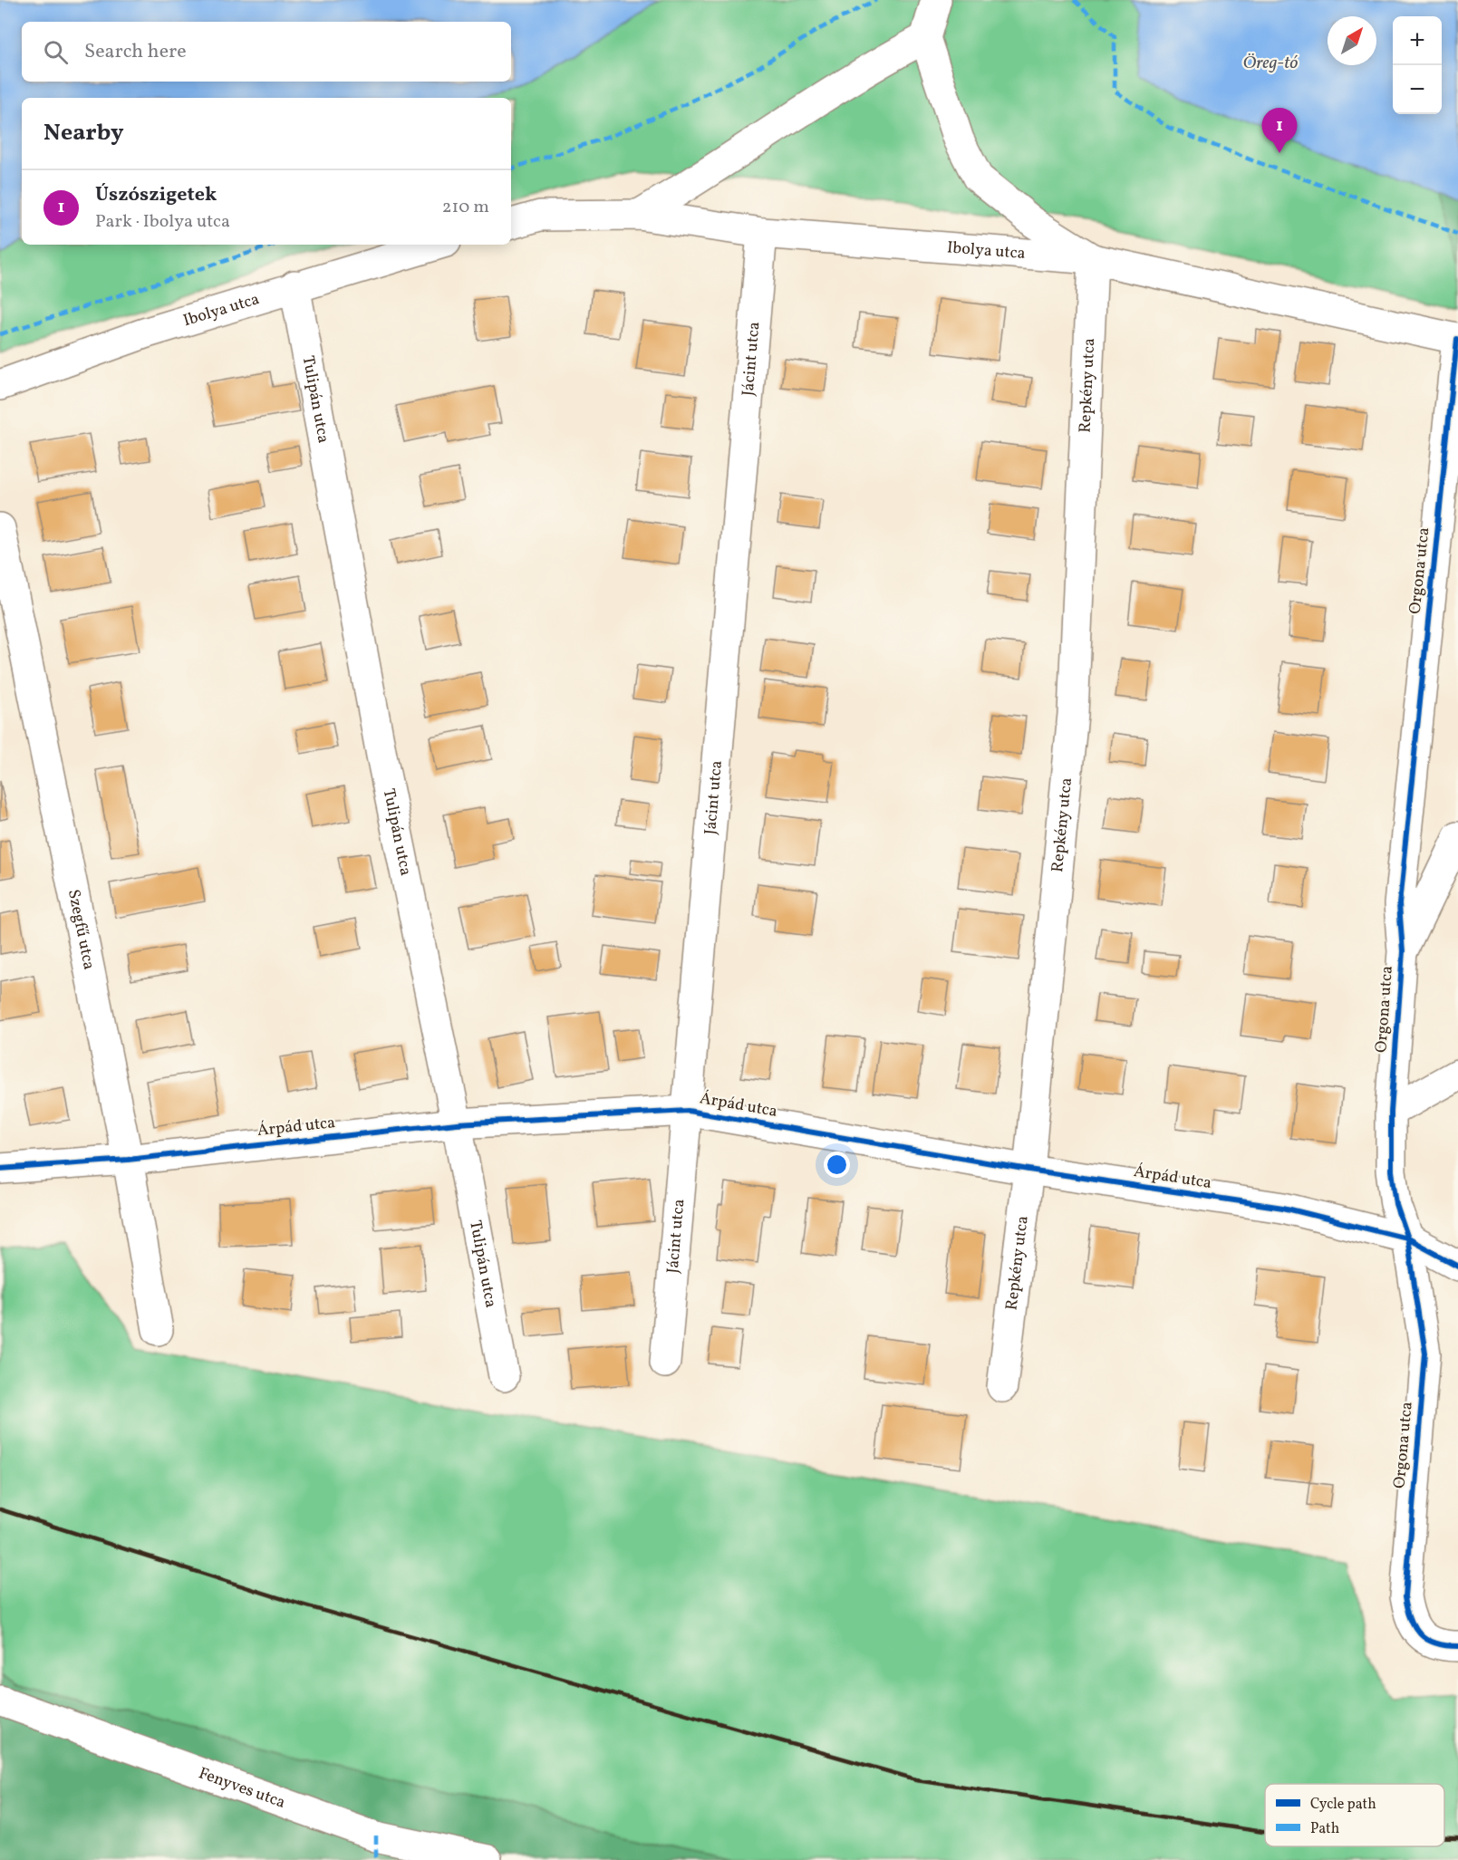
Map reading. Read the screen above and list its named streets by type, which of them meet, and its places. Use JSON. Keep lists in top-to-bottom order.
{
  "streets": {
    "street": [
      "Ibolya utca",
      "Jácint utca",
      "Repkény utca",
      "Tulipán utca",
      "Orgona utca",
      "Szegfű utca",
      "Árpád utca",
      "Fenyves utca"
    ]
  },
  "crossings": [
    ["Ibolya utca", "Jácint utca"],
    ["Ibolya utca", "Repkény utca"],
    ["Ibolya utca", "Tulipán utca"],
    ["Ibolya utca", "Orgona utca"],
    ["Jácint utca", "Árpád utca"],
    ["Repkény utca", "Árpád utca"],
    ["Tulipán utca", "Árpád utca"],
    ["Orgona utca", "Árpád utca"],
    ["Szegfű utca", "Árpád utca"]
  ],
  "water": ["Öreg-tó"],
  "legend": ["Cycle path", "Path"],
  "north": "top right",
  "page": {
    "map_buttons": ["+", "−"],
    "search": "Search here",
    "heading": "Nearby",
    "pins": "1",
    "list": [
      {
        "mark": "1",
        "name": "Úszószigetek",
        "note": "Park · Ibolya utca",
        "value": "210 m"
      }
    ]
  }
}
